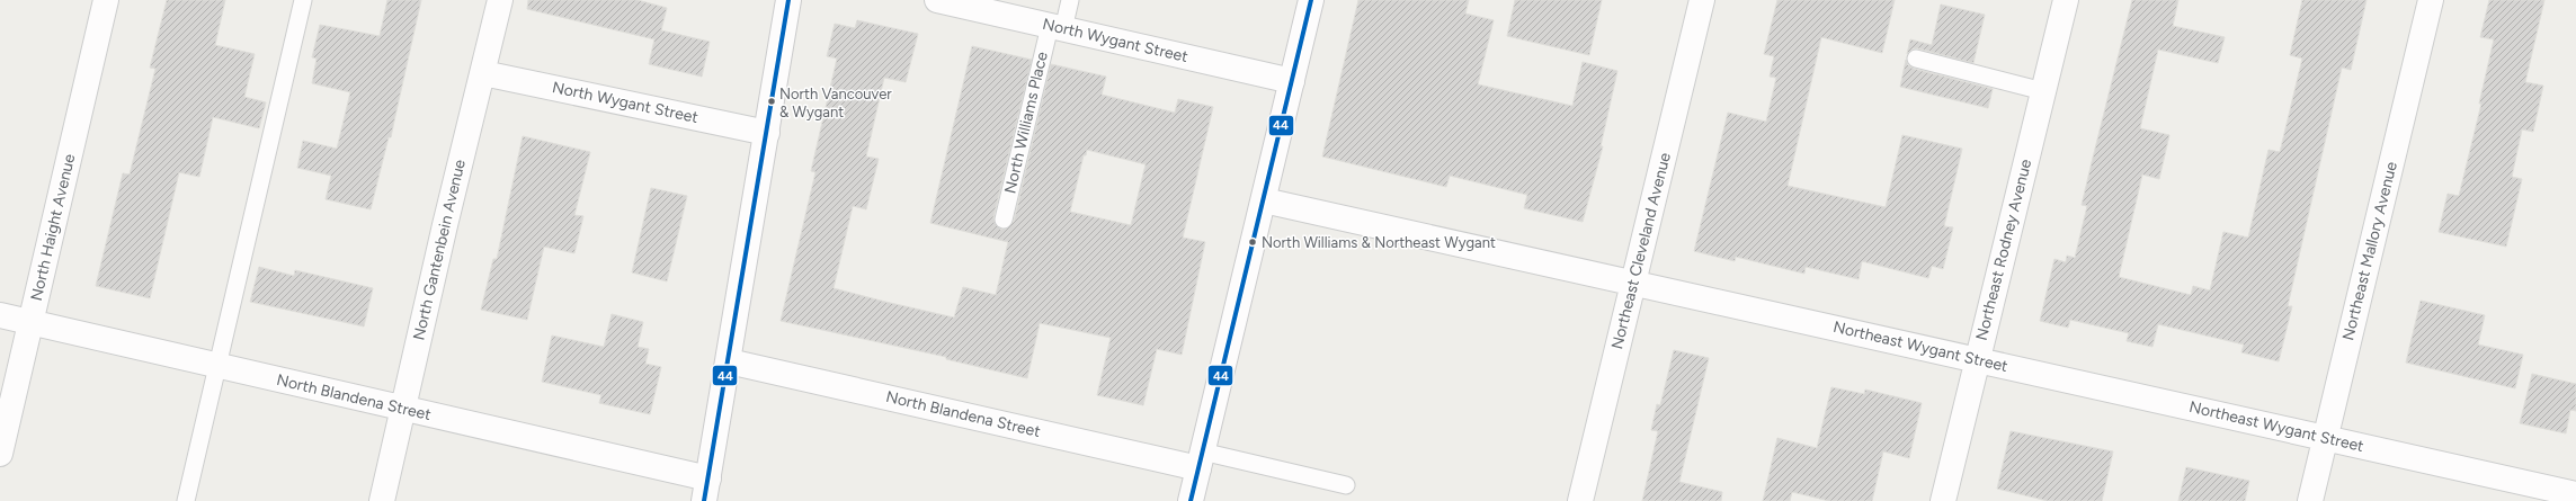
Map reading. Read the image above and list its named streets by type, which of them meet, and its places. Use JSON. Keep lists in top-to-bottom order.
{
  "streets": {
    "street": [
      "North Wygant Street",
      "North Haight Avenue",
      "North Gantenbein Avenue",
      "Northeast Rodney Avenue",
      "Northeast Cleveland Avenue",
      "Northeast Mallory Avenue",
      "Northeast Wygant Street",
      "North Blandena Street"
    ],
    "lane": ["North Williams Place"]
  },
  "crossings": [
    ["North Wygant Street", "North Williams Place"],
    ["North Wygant Street", "North Gantenbein Avenue"],
    ["North Haight Avenue", "North Blandena Street"],
    ["North Gantenbein Avenue", "North Blandena Street"],
    ["Northeast Rodney Avenue", "Northeast Wygant Street"],
    ["Northeast Cleveland Avenue", "Northeast Wygant Street"],
    ["Northeast Mallory Avenue", "Northeast Wygant Street"]
  ],
  "places": ["North Vancouver & Wygant", "North Williams & Northeast Wygant"],
  "lines": ["transit line 44"]
}
